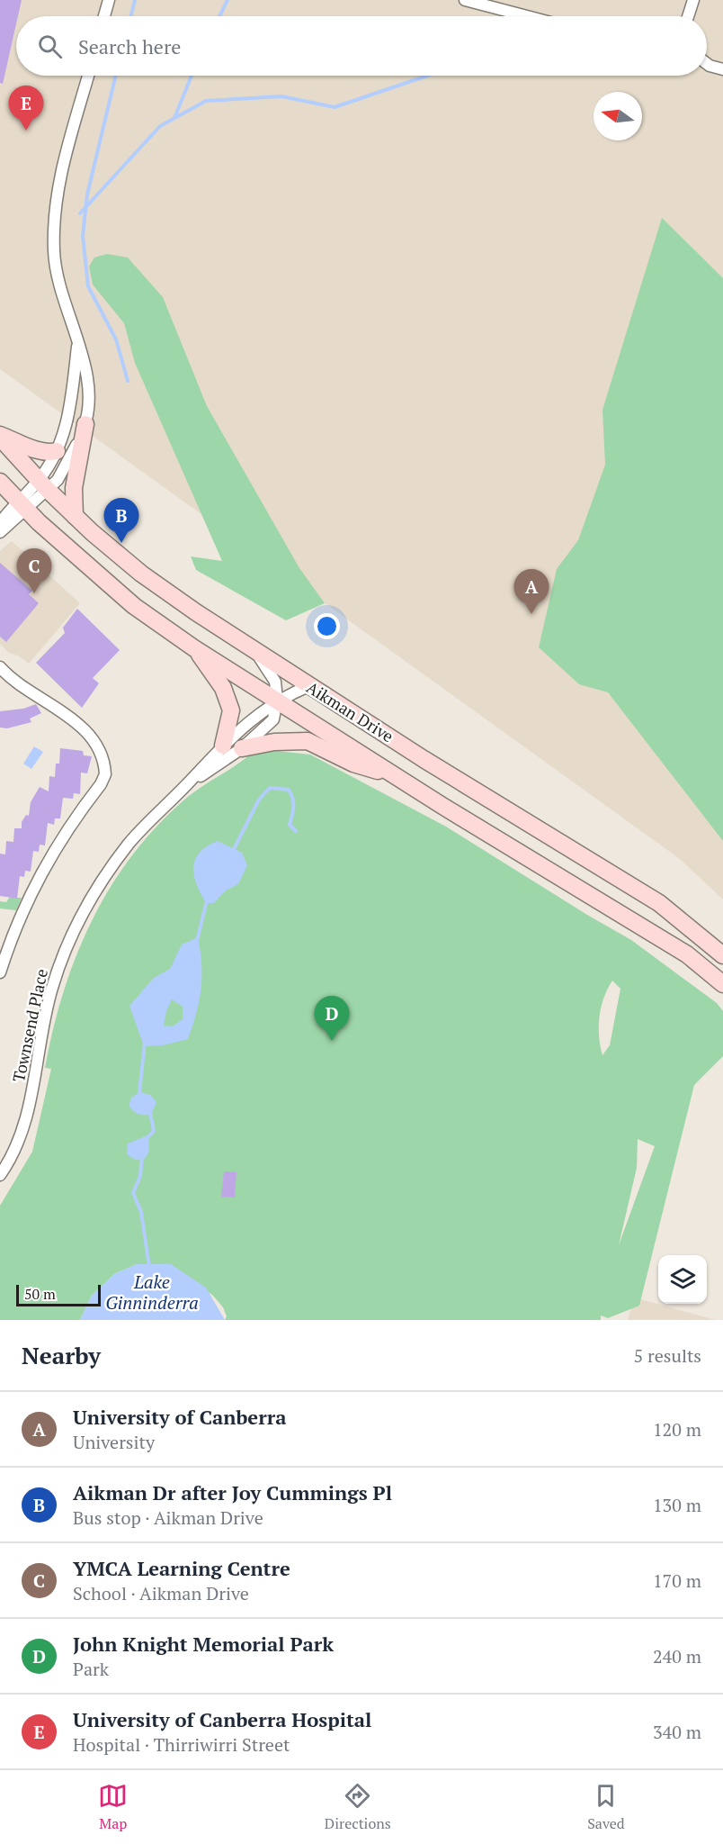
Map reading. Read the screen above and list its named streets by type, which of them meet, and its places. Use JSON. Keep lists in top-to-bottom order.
{
  "streets": {
    "main road": ["Aikman Drive"],
    "street": ["Townsend Place"]
  },
  "crossings": [
    ["Aikman Drive", "Townsend Place"]
  ],
  "water": ["Lake Ginninderra"],
  "scale_bar": "50 m",
  "north": "left",
  "page": {
    "search": "Search here",
    "pins": [
      "E",
      "B",
      "C",
      "A",
      "D"
    ],
    "scale": "50 m",
    "heading": ["Nearby", "5 results"],
    "list": [
      {
        "mark": "A",
        "name": "University of Canberra",
        "note": "University",
        "value": "120 m"
      },
      {
        "mark": "B",
        "name": "Aikman Dr after Joy Cummings Pl",
        "note": "Bus stop · Aikman Drive",
        "value": "130 m"
      },
      {
        "mark": "C",
        "name": "YMCA Learning Centre",
        "note": "School · Aikman Drive",
        "value": "170 m"
      },
      {
        "mark": "D",
        "name": "John Knight Memorial Park",
        "note": "Park",
        "value": "240 m"
      },
      {
        "mark": "E",
        "name": "University of Canberra Hospital",
        "note": "Hospital · Thirriwirri Street",
        "value": "340 m"
      }
    ],
    "nav": ["Map", "Directions", "Saved"]
  }
}
